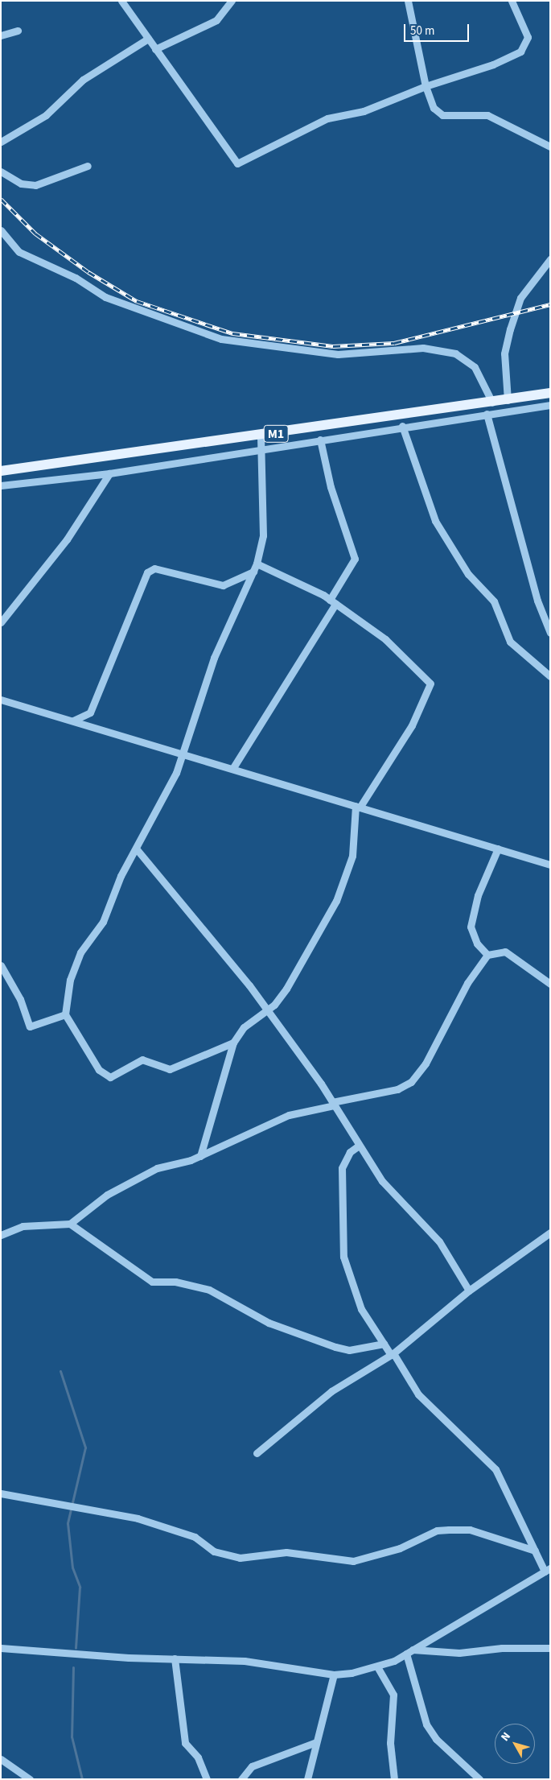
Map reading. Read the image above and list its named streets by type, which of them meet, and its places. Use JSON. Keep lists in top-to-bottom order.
{
  "streets": {
    "main road": ["M1"]
  },
  "scale_bar": "50 m",
  "north": "top left"
}
